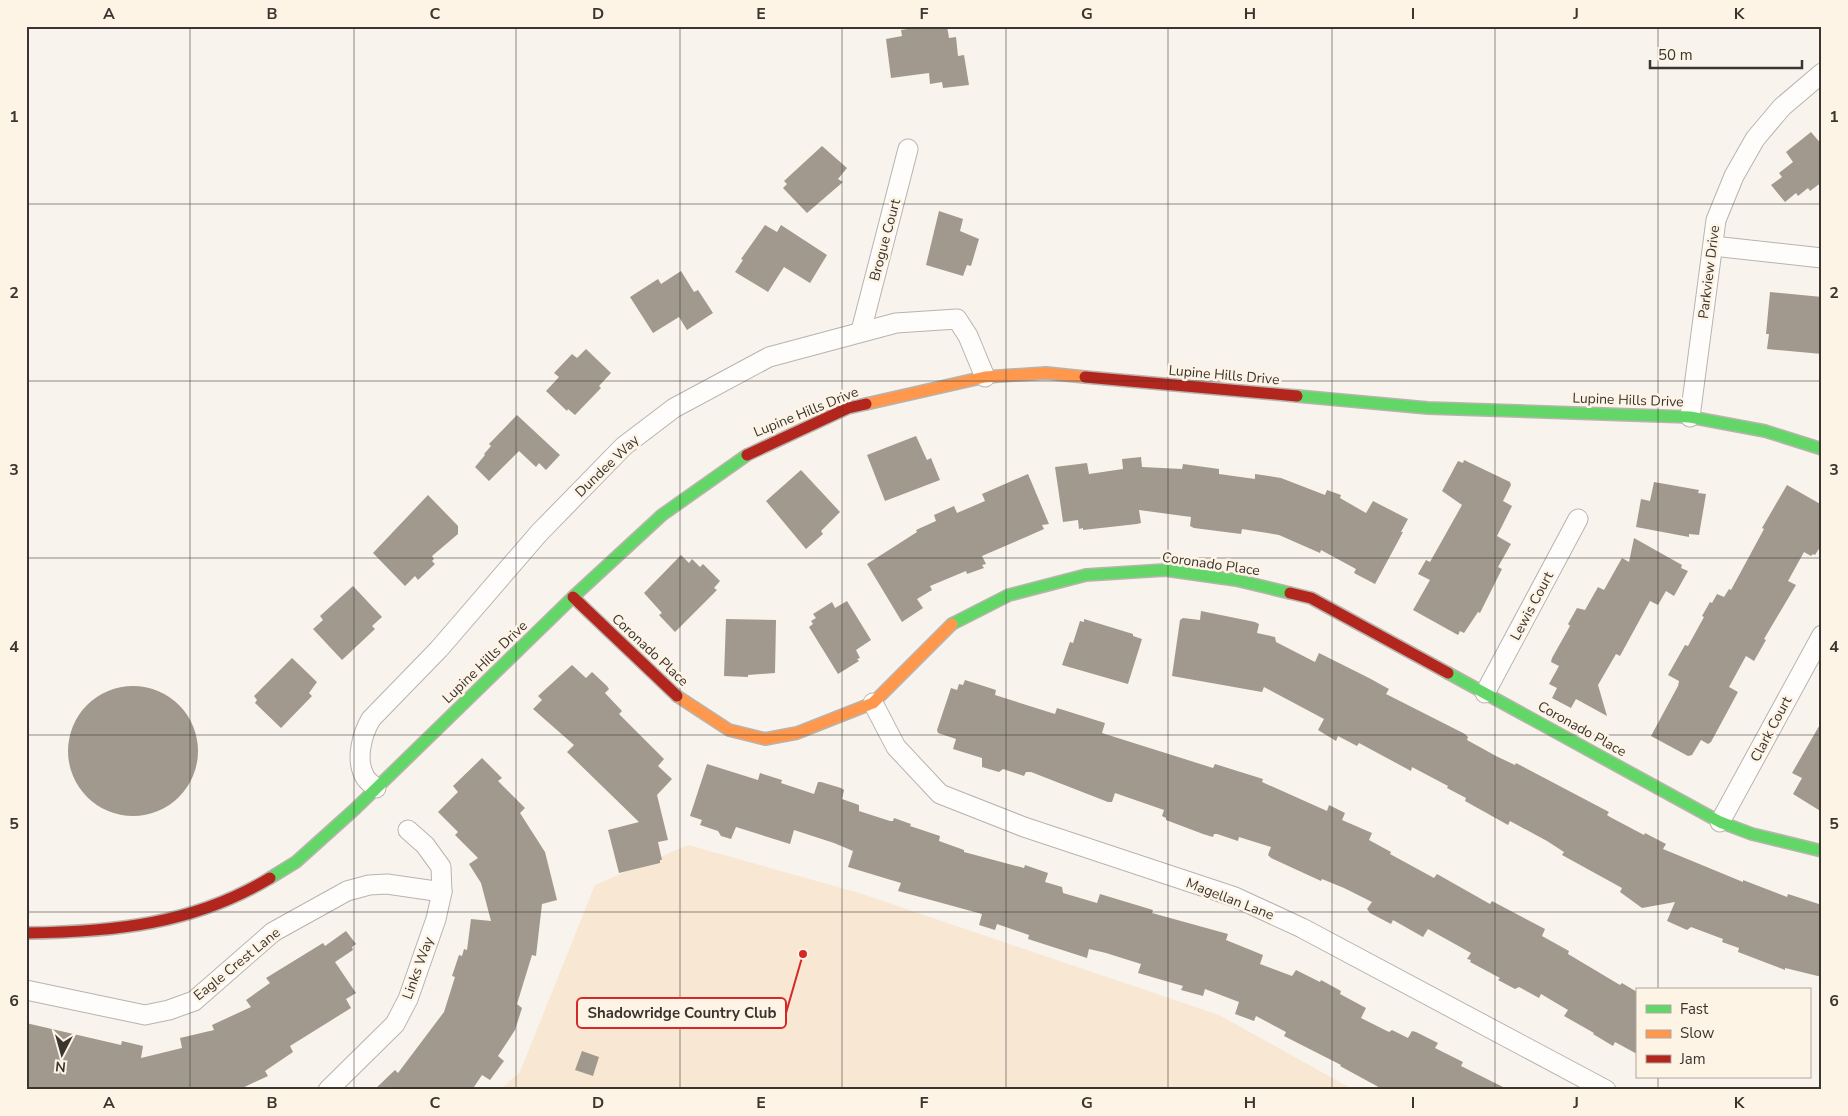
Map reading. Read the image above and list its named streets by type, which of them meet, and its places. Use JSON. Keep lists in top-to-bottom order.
{
  "streets": {
    "street": [
      "Brogue Court",
      "Parkview Drive",
      "Lupine Hills Drive",
      "Dundee Way",
      "Coronado Place",
      "Lewis Court",
      "Clark Court",
      "Magellan Lane",
      "Eagle Crest Lane",
      "Links Way"
    ]
  },
  "crossings": [
    ["Brogue Court", "Dundee Way"],
    ["Parkview Drive", "Lupine Hills Drive"],
    ["Lupine Hills Drive", "Dundee Way"],
    ["Lupine Hills Drive", "Coronado Place"],
    ["Coronado Place", "Lewis Court"],
    ["Coronado Place", "Clark Court"],
    ["Coronado Place", "Magellan Lane"],
    ["Eagle Crest Lane", "Links Way"]
  ],
  "places": ["Shadowridge Country Club"],
  "legend": ["Fast", "Slow", "Jam"],
  "scale_bar": "50 m",
  "north": "bottom",
  "grid": {
    "columns": [
      "A",
      "B",
      "C",
      "D",
      "E",
      "F",
      "G",
      "H",
      "I",
      "J",
      "K"
    ],
    "rows": [
      "1",
      "2",
      "3",
      "4",
      "5",
      "6"
    ]
  }
}
